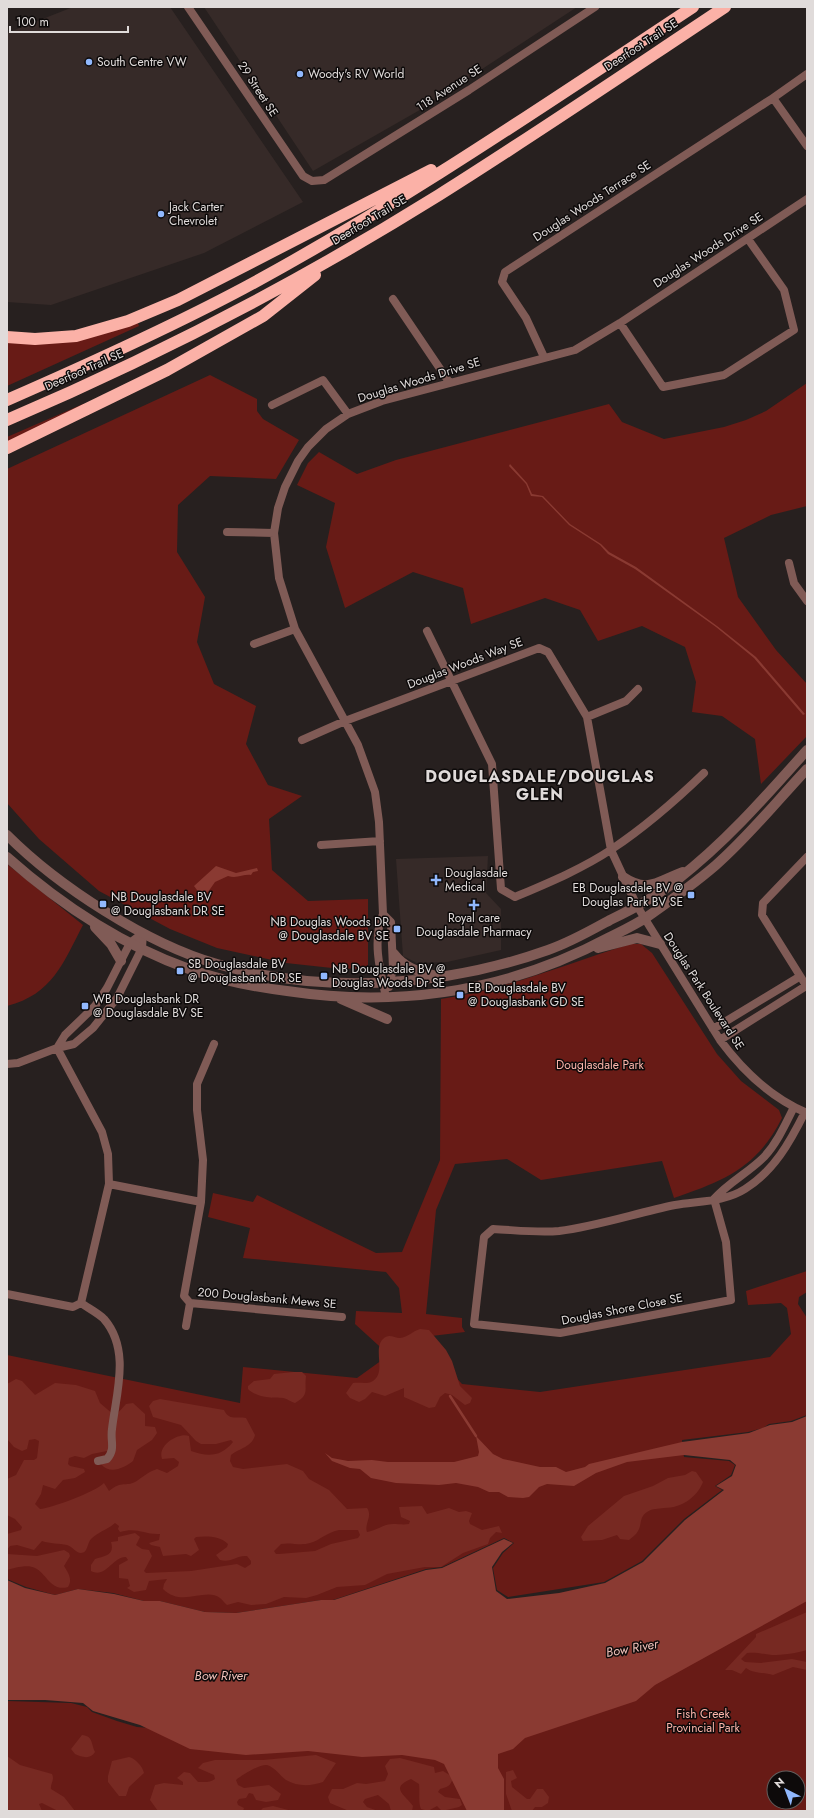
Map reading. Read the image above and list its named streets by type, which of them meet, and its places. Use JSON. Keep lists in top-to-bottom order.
{
  "streets": {
    "highway": ["Deerfoot Trail SE"],
    "street": [
      "118 Avenue SE",
      "29 Street SE",
      "Douglas Woods Terrace SE",
      "Douglas Woods Drive SE",
      "Douglas Woods Way SE",
      "Douglas Park Boulevard SE",
      "200 Douglasbank Mews SE",
      "Douglas Shore Close SE"
    ]
  },
  "crossings": [
    ["118 Avenue SE", "29 Street SE"],
    ["Douglas Woods Terrace SE", "Douglas Woods Drive SE"],
    ["Douglas Woods Drive SE", "Douglas Woods Way SE"],
    ["Douglas Woods Way SE", "Douglas Park Boulevard SE"],
    ["Douglas Park Boulevard SE", "Douglas Shore Close SE"]
  ],
  "districts": ["DOUGLASDALE/DOUGLAS GLEN"],
  "water": ["Bow River"],
  "parks": ["Douglasdale Park", "Fish Creek Provincial Park"],
  "places": {
    "other": ["South Centre VW", "Woody's RV World", "Jack Carter Chevrolet"],
    "health": ["Douglasdale Medical", "Royal care Douglasdale Pharmacy"],
    "transit": [
      "EB Douglasdale BV @ Douglas Park BV SE",
      "NB Douglasdale BV @ Douglasbank DR SE",
      "NB Douglas Woods DR @ Douglasdale BV SE",
      "SB Douglasdale BV @ Douglasbank DR SE",
      "NB Douglasdale BV @ Douglas Woods Dr SE",
      "EB Douglasdale BV @ Douglasbank GD SE",
      "WB Douglasbank DR @ Douglasdale BV SE"
    ]
  },
  "scale_bar": "100 m",
  "north": "top left"
}
